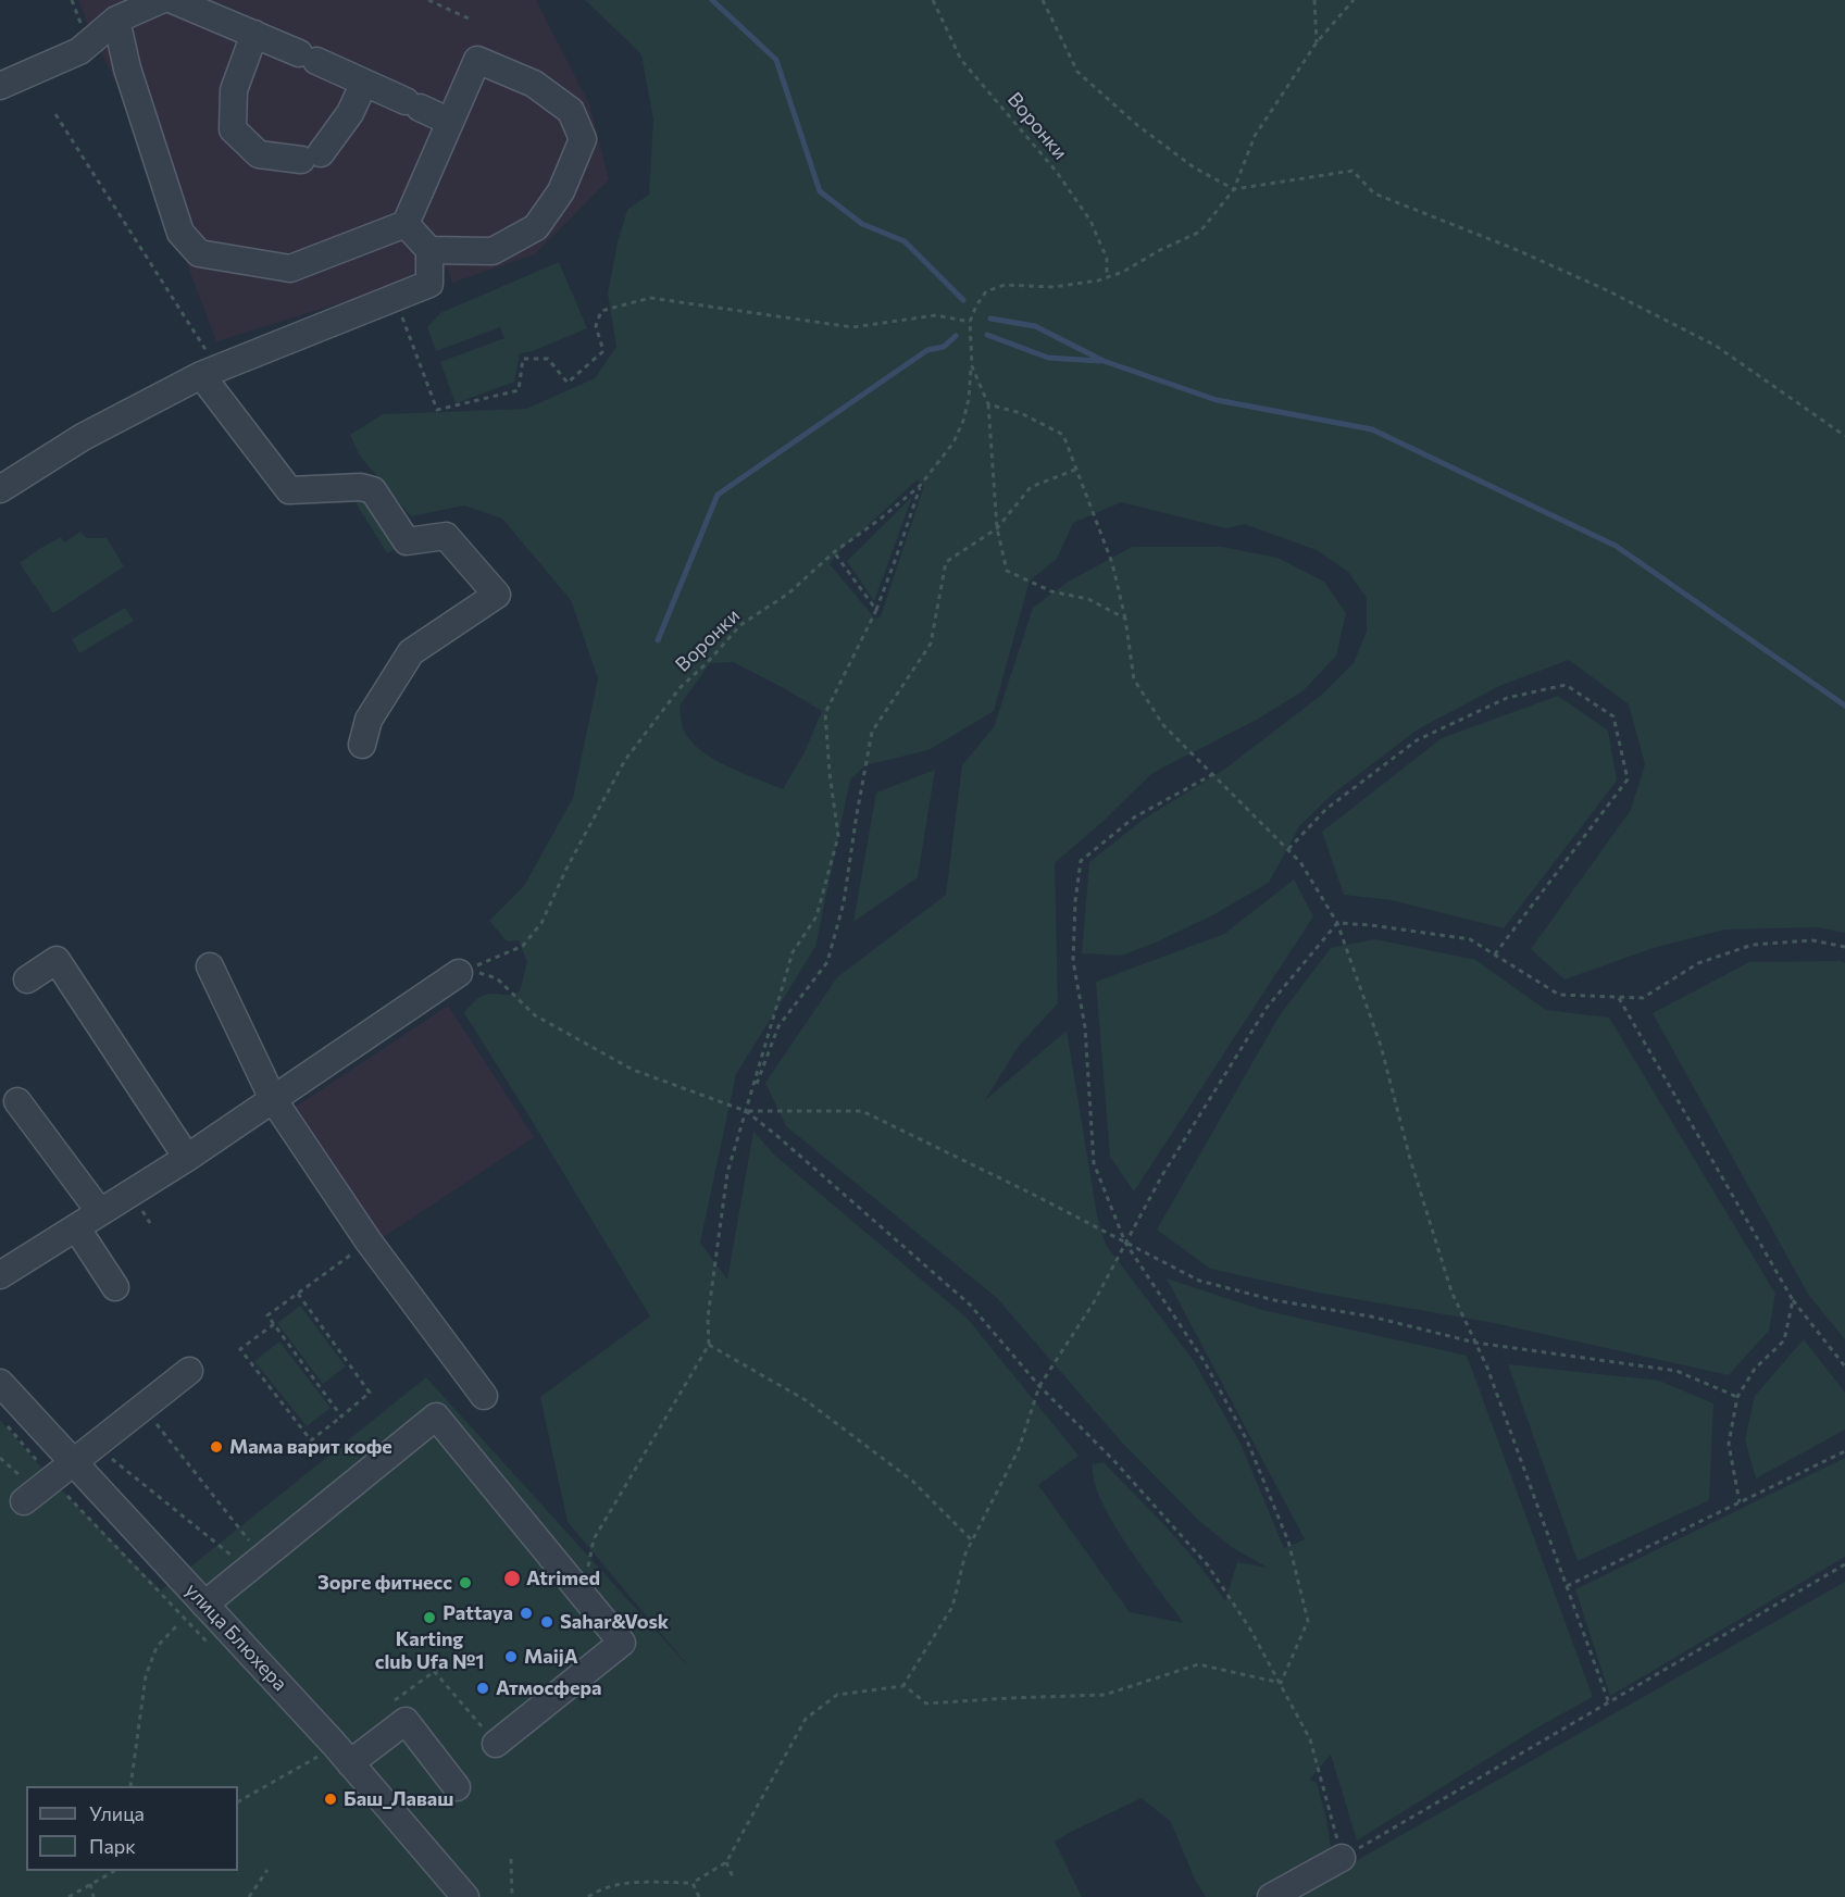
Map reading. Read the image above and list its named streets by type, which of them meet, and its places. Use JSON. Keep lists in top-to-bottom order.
{
  "streets": {
    "street": ["улица Блюхера"],
    "path": ["Воронки"]
  },
  "places": [
    "Мама варит кофе",
    "Atrimed",
    "Зорге фитнесс",
    "Pattaya",
    "Karting club Ufa №1",
    "Sahar&Vosk",
    "MaijA",
    "Атмосфера",
    "Баш_Лаваш"
  ],
  "legend": ["Улица", "Парк"]
}
